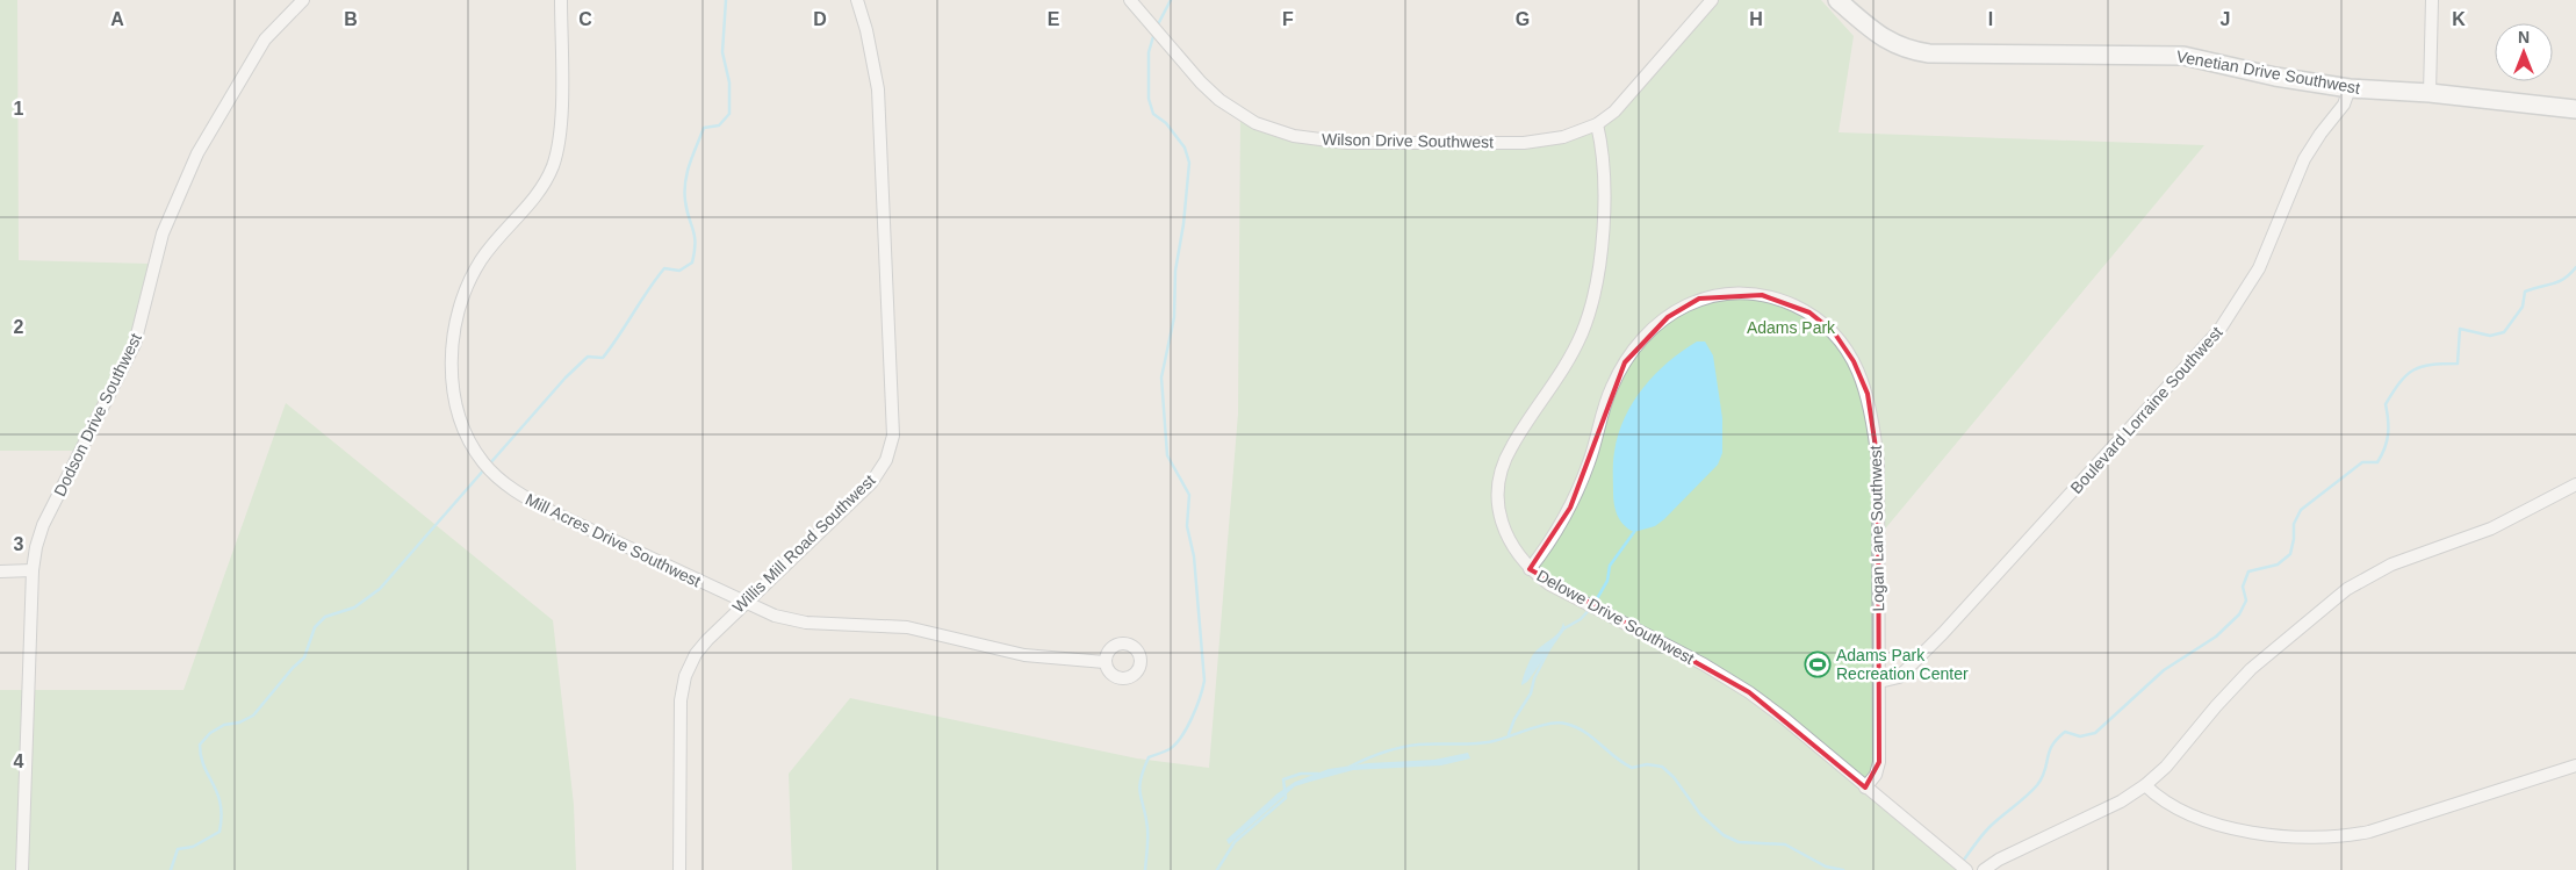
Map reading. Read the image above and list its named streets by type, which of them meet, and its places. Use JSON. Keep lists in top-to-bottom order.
{
  "streets": {
    "street": [
      "Venetian Drive Southwest",
      "Wilson Drive Southwest",
      "Boulevard Lorraine Southwest",
      "Dodson Drive Southwest",
      "Logan Lane Southwest",
      "Mill Acres Drive Southwest",
      "Willis Mill Road Southwest",
      "Delowe Drive Southwest"
    ]
  },
  "crossings": [
    ["Venetian Drive Southwest", "Boulevard Lorraine Southwest"],
    ["Wilson Drive Southwest", "Delowe Drive Southwest"],
    ["Boulevard Lorraine Southwest", "Logan Lane Southwest"],
    ["Logan Lane Southwest", "Delowe Drive Southwest"],
    ["Mill Acres Drive Southwest", "Willis Mill Road Southwest"]
  ],
  "parks": ["Adams Park"],
  "places": {
    "sports": ["Adams Park Recreation Center"]
  },
  "north": "top",
  "grid": {
    "columns": [
      "A",
      "B",
      "C",
      "D",
      "E",
      "F",
      "G",
      "H",
      "I",
      "J",
      "K"
    ],
    "rows": [
      "1",
      "2",
      "3",
      "4"
    ]
  }
}
